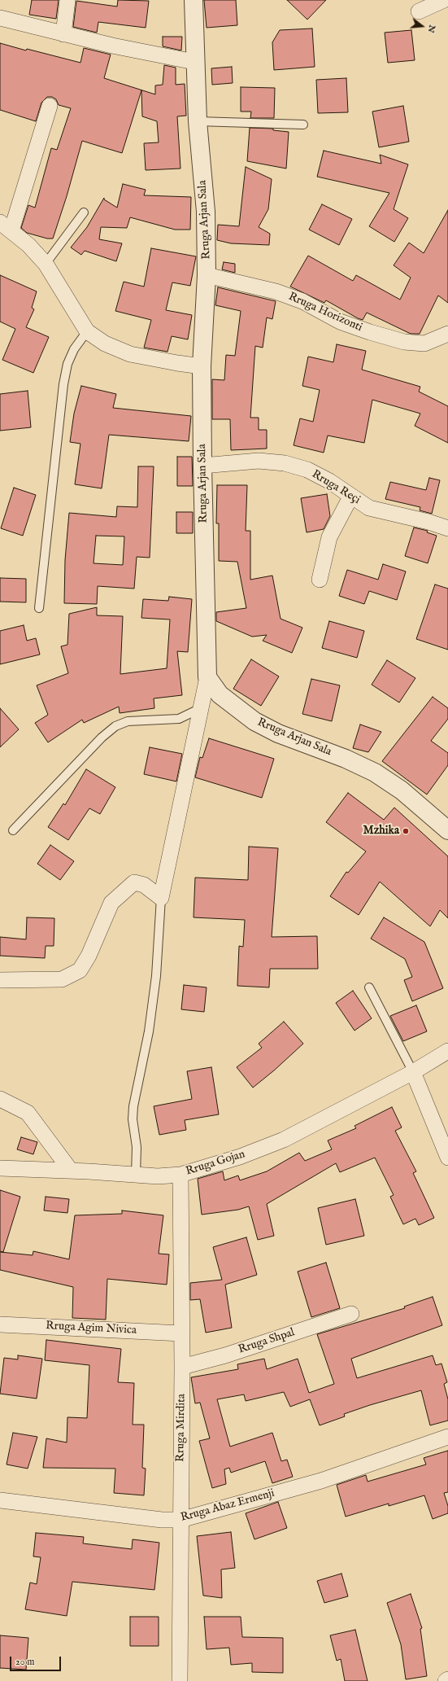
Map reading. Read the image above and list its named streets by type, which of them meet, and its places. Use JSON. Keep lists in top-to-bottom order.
{
  "streets": {
    "street": [
      "Rruga Arjan Sala",
      "Rruga Horizonti",
      "Rruga Reçi",
      "Rruga Gojan",
      "Rruga Agim Nivica",
      "Rruga Shpal",
      "Rruga Mirdita",
      "Rruga Abaz Ermenji"
    ]
  },
  "crossings": [
    ["Rruga Arjan Sala", "Rruga Horizonti"],
    ["Rruga Arjan Sala", "Rruga Reçi"],
    ["Rruga Gojan", "Rruga Mirdita"],
    ["Rruga Agim Nivica", "Rruga Mirdita"],
    ["Rruga Shpal", "Rruga Mirdita"],
    ["Rruga Mirdita", "Rruga Abaz Ermenji"]
  ],
  "places": ["Mzhika"],
  "scale_bar": "20 m",
  "north": "right"
}
